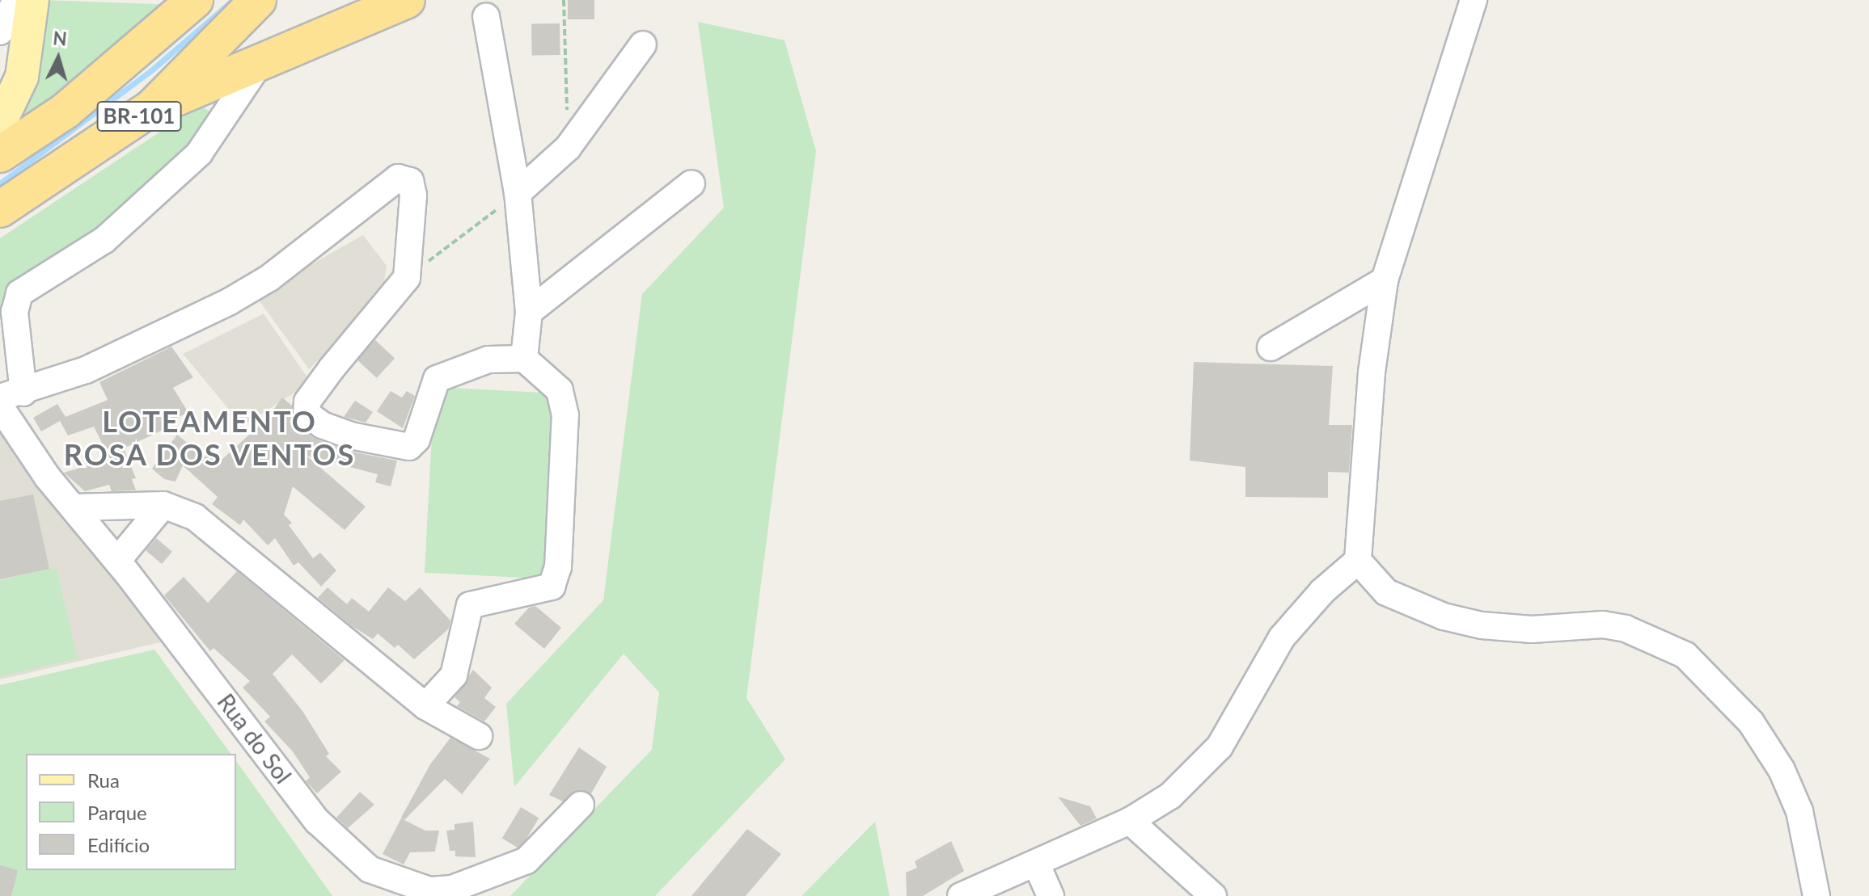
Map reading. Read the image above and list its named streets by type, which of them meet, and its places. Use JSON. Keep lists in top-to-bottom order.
{
  "streets": {
    "highway": ["BR-101"],
    "street": ["Rua do Sol"]
  },
  "districts": ["LOTEAMENTO ROSA DOS VENTOS"],
  "legend": ["Rua", "Parque", "Edifício"],
  "north": "top"
}
